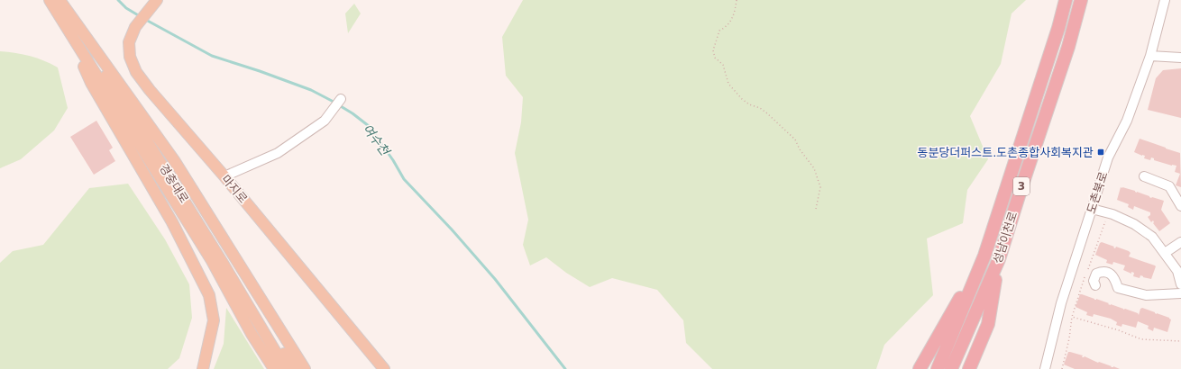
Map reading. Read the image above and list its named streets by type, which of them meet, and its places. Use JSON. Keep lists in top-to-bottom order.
{
  "streets": {
    "highway": ["3", "성남이천로"],
    "main road": ["경충대로", "마지로"],
    "street": ["도촌북로"]
  },
  "water": ["여수천"],
  "places": {
    "transit": ["동분당더퍼스트.도촌종합사회복지관"]
  }
}
